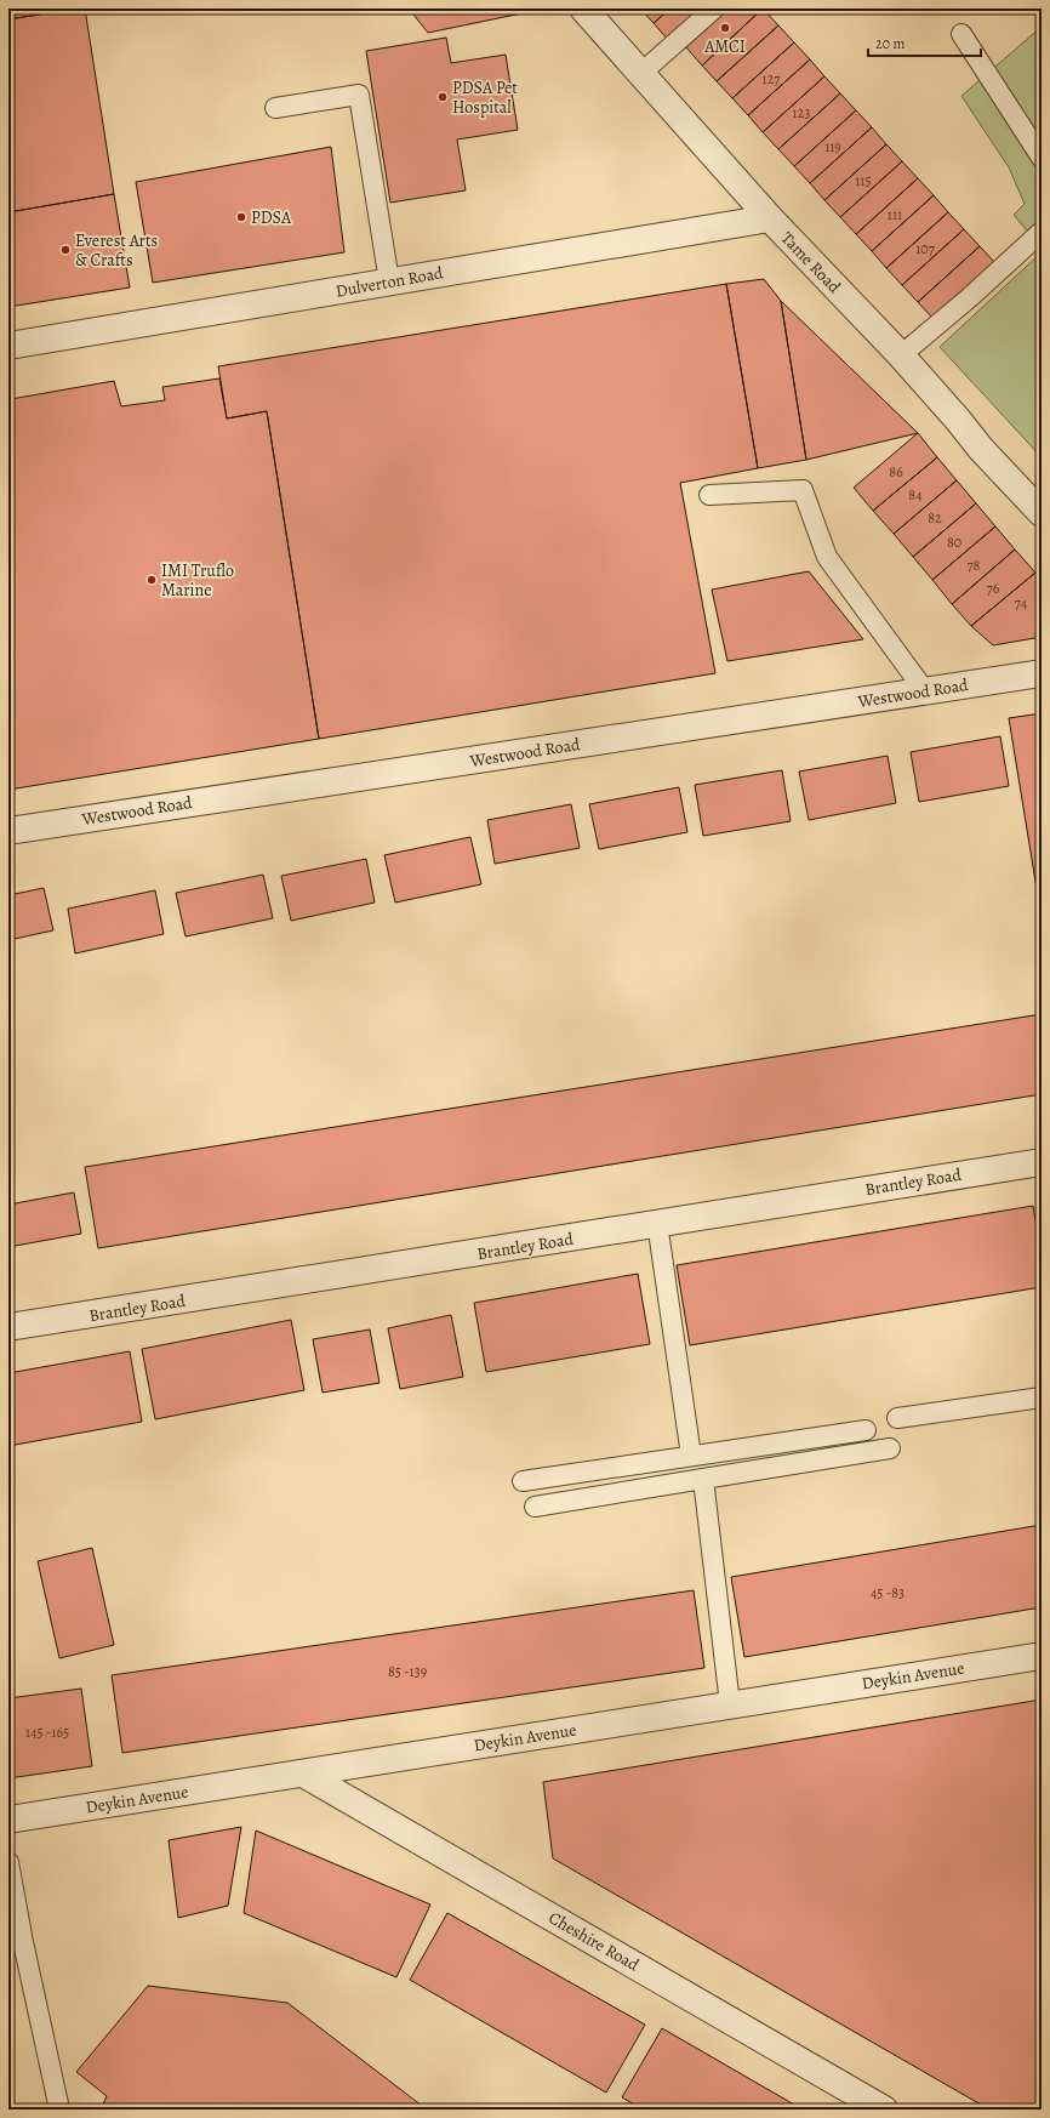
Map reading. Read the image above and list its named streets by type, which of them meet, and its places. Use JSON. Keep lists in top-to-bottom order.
{
  "streets": {
    "street": [
      "Tame Road",
      "Dulverton Road",
      "Westwood Road",
      "Brantley Road",
      "Deykin Avenue",
      "Cheshire Road"
    ]
  },
  "crossings": [
    ["Tame Road", "Dulverton Road"],
    ["Deykin Avenue", "Cheshire Road"]
  ],
  "places": [
    "AMCI",
    "PDSA Pet Hospital",
    "PDSA",
    "Everest Arts & Crafts",
    "IMI Truflo Marine"
  ],
  "house_numbers": [
    "127",
    "123",
    "119",
    "115",
    "111",
    "107",
    "86",
    "84",
    "82",
    "80",
    "78",
    "76",
    "74",
    "45 -83",
    "85 -139",
    "145 -165"
  ],
  "scale_bar": "20 m"
}
